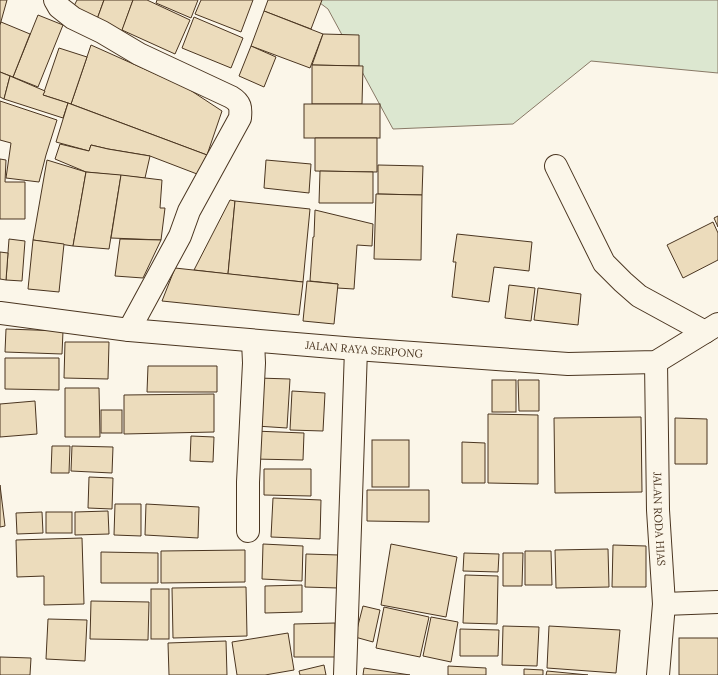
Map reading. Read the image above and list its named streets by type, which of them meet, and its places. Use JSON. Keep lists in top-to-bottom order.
{
  "streets": {
    "street": ["JALAN RAYA SERPONG", "JALAN RODA HIAS"]
  },
  "crossings": [
    ["JALAN RAYA SERPONG", "JALAN RODA HIAS"]
  ]
}
